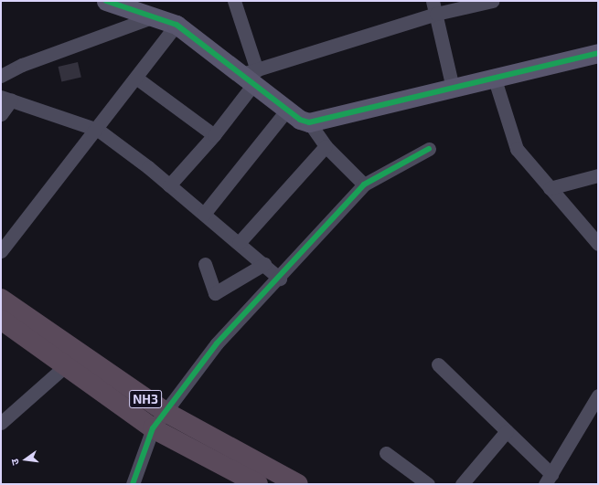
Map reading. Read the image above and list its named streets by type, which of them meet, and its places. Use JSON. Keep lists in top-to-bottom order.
{
  "streets": {
    "highway": ["NH3"]
  },
  "north": "left"
}
